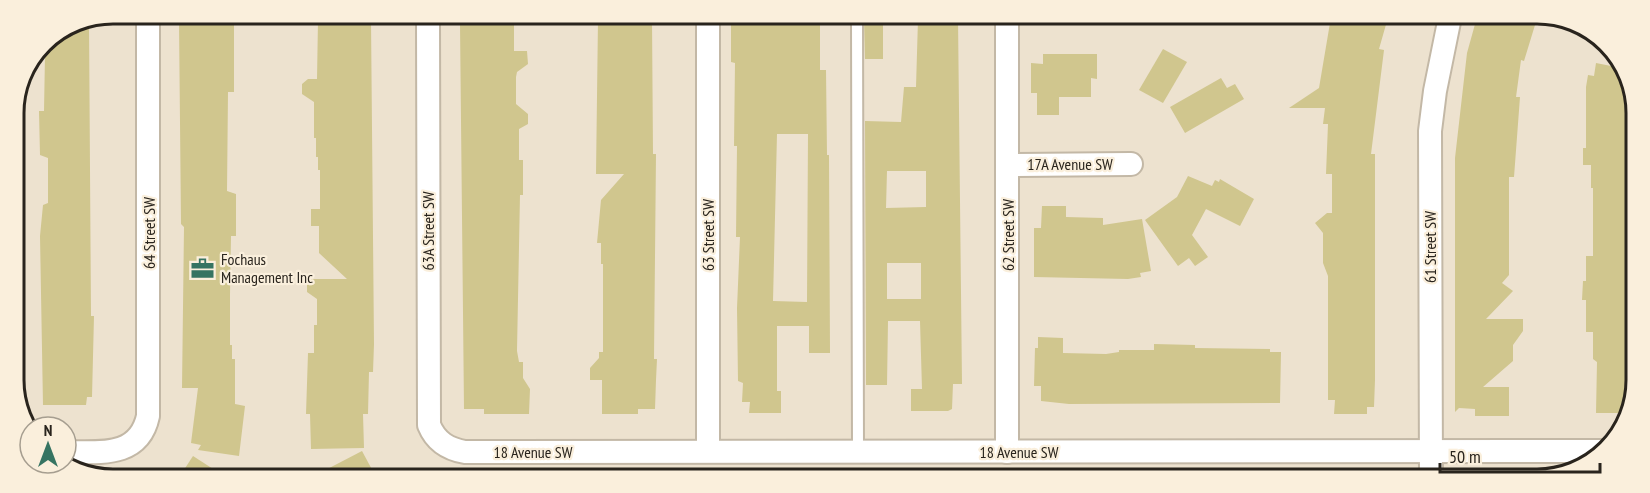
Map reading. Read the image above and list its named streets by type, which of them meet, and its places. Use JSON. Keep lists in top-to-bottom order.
{
  "streets": {
    "street": [
      "17A Avenue SW",
      "63A Street SW",
      "64 Street SW",
      "63 Street SW",
      "62 Street SW",
      "61 Street SW",
      "18 Avenue SW"
    ]
  },
  "crossings": [
    ["17A Avenue SW", "62 Street SW"],
    ["63A Street SW", "18 Avenue SW"],
    ["63 Street SW", "18 Avenue SW"],
    ["62 Street SW", "18 Avenue SW"],
    ["61 Street SW", "18 Avenue SW"]
  ],
  "places": {
    "office": ["Fochaus Management Inc"]
  },
  "scale_bar": "50 m",
  "north": "top"
}
